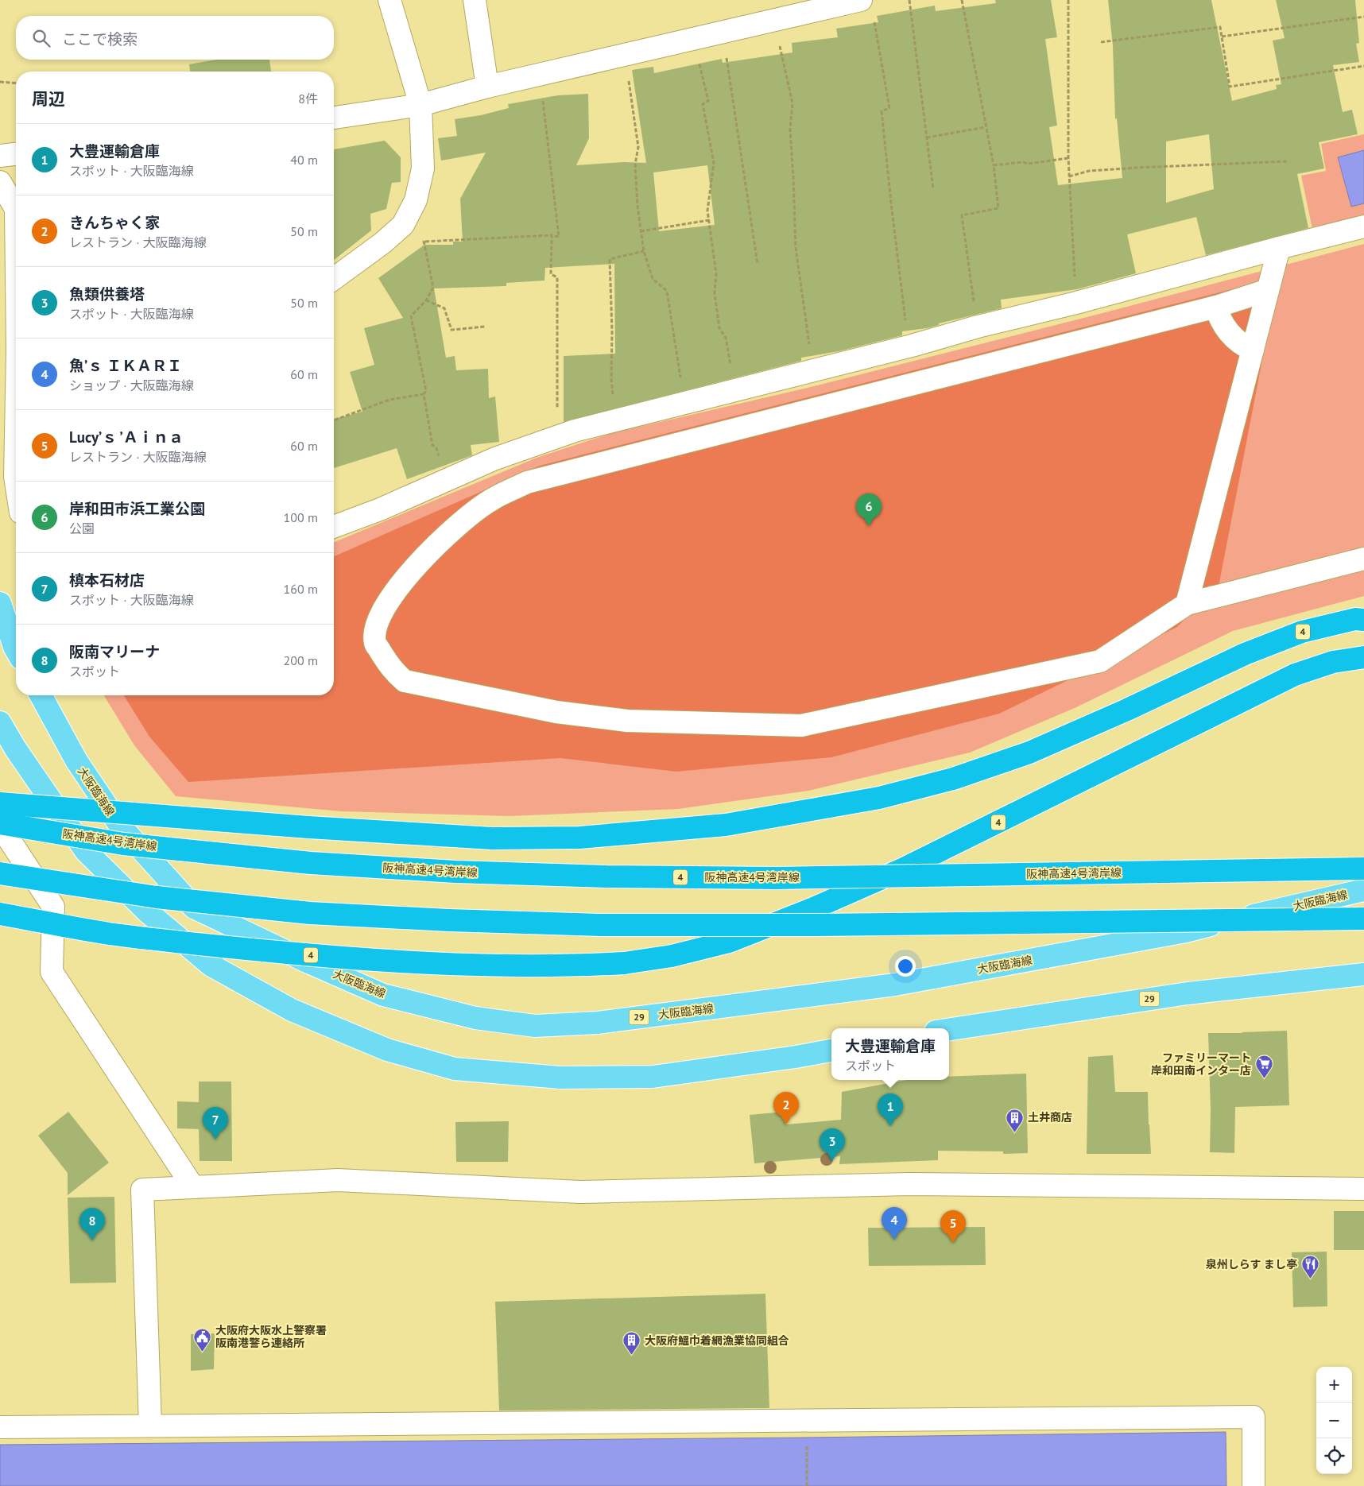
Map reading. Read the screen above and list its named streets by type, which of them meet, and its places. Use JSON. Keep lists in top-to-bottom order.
{
  "streets": {
    "highway": ["4", "阪神高速4号湾岸線"],
    "main road": ["大阪臨海線", "29"]
  },
  "places": {
    "supermarket": ["ファミリーマート 岸和田南インター店"],
    "building": ["土井商店", "大阪府鰮巾着網漁業協同組合"],
    "restaurant": ["泉州しらす まし亭"],
    "public building": ["大阪府大阪水上警察署 阪南港警ら連絡所"]
  },
  "page": {
    "search": "ここで検索",
    "heading": ["周辺", "8件"],
    "list": [
      {
        "mark": "1",
        "name": "大豊運輸倉庫",
        "note": "スポット · 大阪臨海線",
        "value": "40 m"
      },
      {
        "mark": "2",
        "name": "きんちゃく家",
        "note": "レストラン · 大阪臨海線",
        "value": "50 m"
      },
      {
        "mark": "3",
        "name": "魚類供養塔",
        "note": "スポット · 大阪臨海線",
        "value": "50 m"
      },
      {
        "mark": "4",
        "name": "魚’ｓ ＩＫＡＲＩ",
        "note": "ショップ · 大阪臨海線",
        "value": "60 m"
      },
      {
        "mark": "5",
        "name": "Lucy’ｓ ’Ａｉｎａ",
        "note": "レストラン · 大阪臨海線",
        "value": "60 m"
      },
      {
        "mark": "6",
        "name": "岸和田市浜工業公園",
        "note": "公園",
        "value": "100 m"
      },
      {
        "mark": "7",
        "name": "槙本石材店",
        "note": "スポット · 大阪臨海線",
        "value": "160 m"
      },
      {
        "mark": "8",
        "name": "阪南マリーナ",
        "note": "スポット",
        "value": "200 m"
      }
    ],
    "pins": [
      "6",
      "2",
      "1",
      "7",
      "3",
      "4",
      "8",
      "5"
    ],
    "popup": ["大豊運輸倉庫", "スポット"],
    "map_buttons": ["+", "−"]
  }
}
